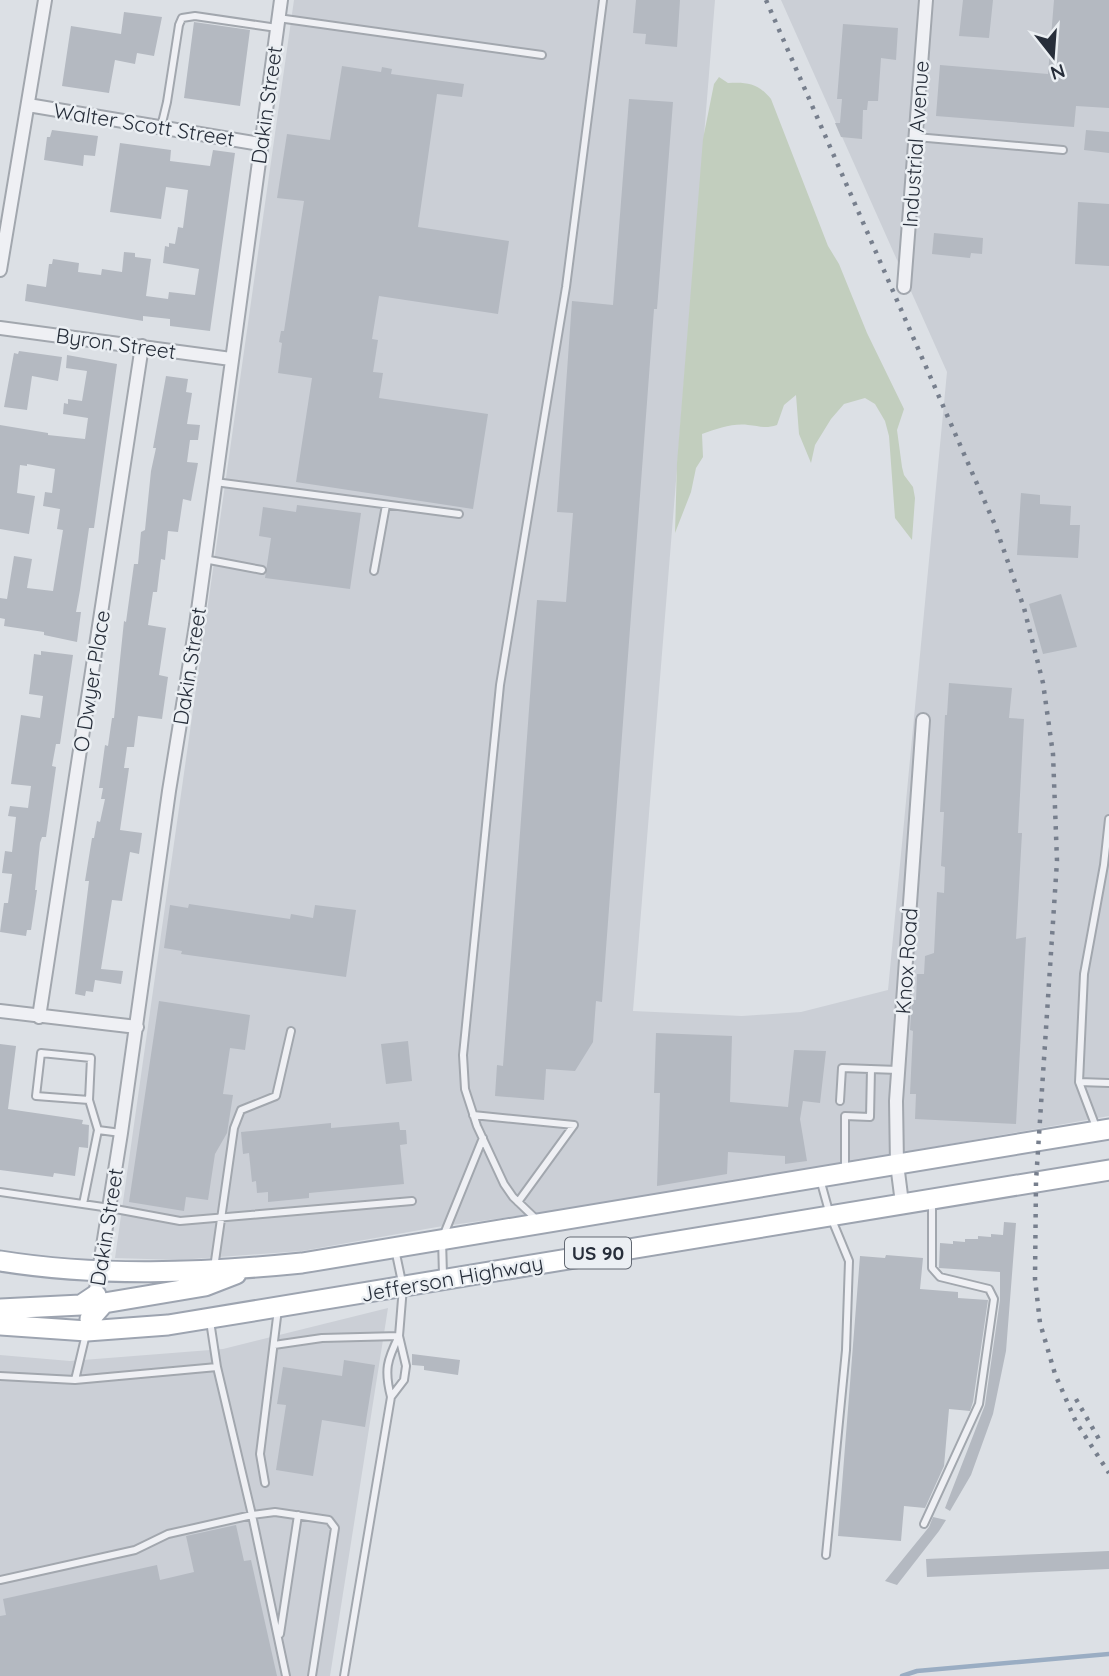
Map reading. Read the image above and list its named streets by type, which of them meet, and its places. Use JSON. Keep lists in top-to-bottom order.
{
  "streets": {
    "main road": ["US 90", "Jefferson Highway"],
    "street": [
      "Dakin Street",
      "Walter Scott Street",
      "Industrial Avenue",
      "Byron Street",
      "O Dwyer Place",
      "Knox Road"
    ]
  },
  "crossings": [
    ["Dakin Street", "Walter Scott Street"],
    ["Dakin Street", "Byron Street"],
    ["Dakin Street", "Jefferson Highway"],
    ["Byron Street", "O Dwyer Place"],
    ["Knox Road", "Jefferson Highway"]
  ],
  "north": "bottom"
}
